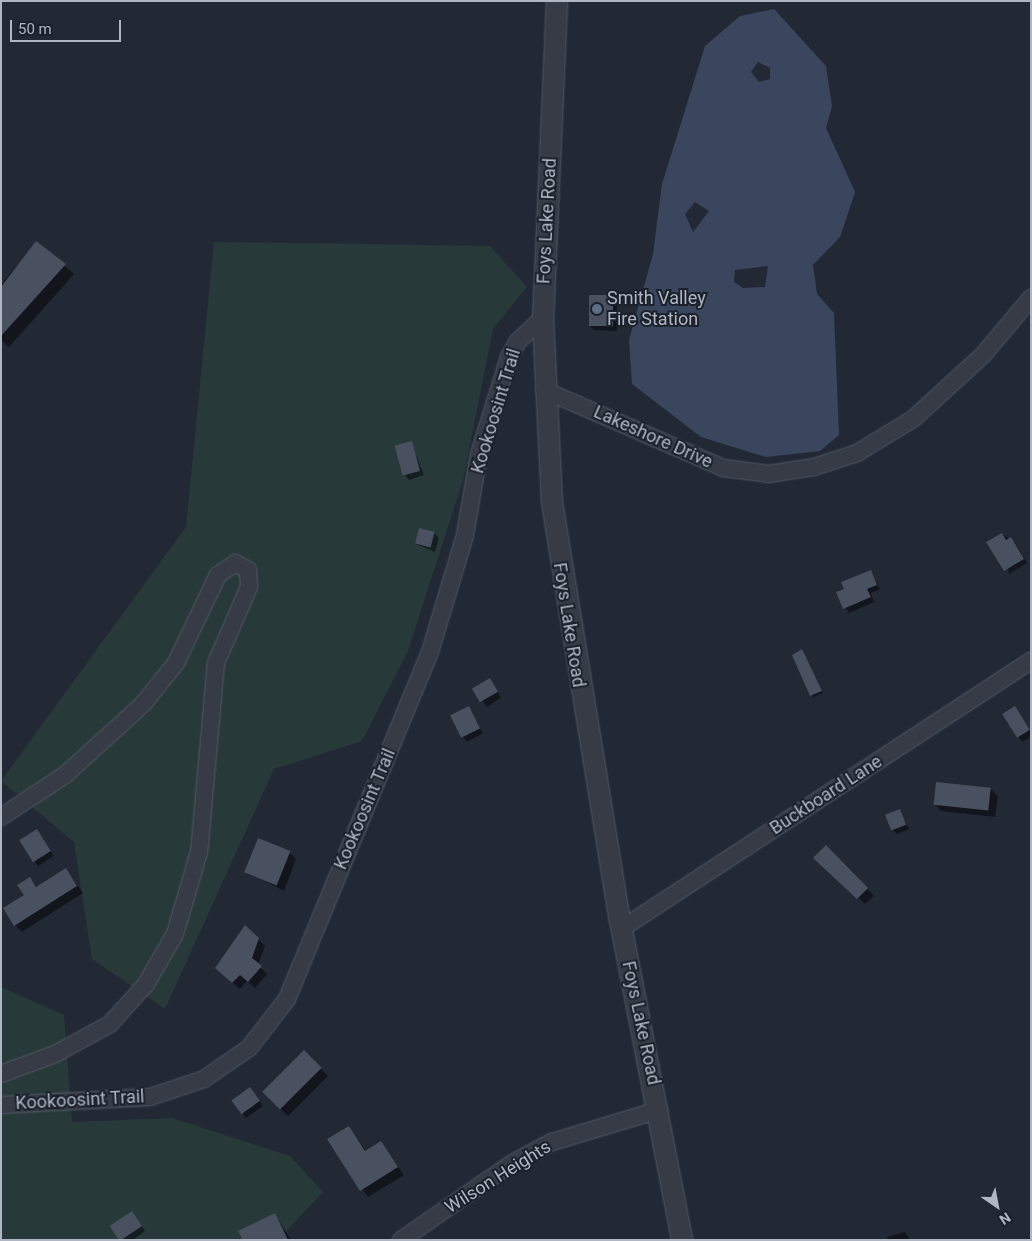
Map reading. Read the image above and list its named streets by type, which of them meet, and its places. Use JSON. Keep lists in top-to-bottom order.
{
  "streets": {
    "street": [
      "Foys Lake Road",
      "Kookoosint Trail",
      "Lakeshore Drive",
      "Buckboard Lane",
      "Wilson Heights"
    ]
  },
  "crossings": [
    ["Foys Lake Road", "Kookoosint Trail"],
    ["Foys Lake Road", "Lakeshore Drive"],
    ["Foys Lake Road", "Buckboard Lane"],
    ["Foys Lake Road", "Wilson Heights"]
  ],
  "places": ["Smith Valley Fire Station"],
  "scale_bar": "50 m",
  "north": "bottom right"
}
